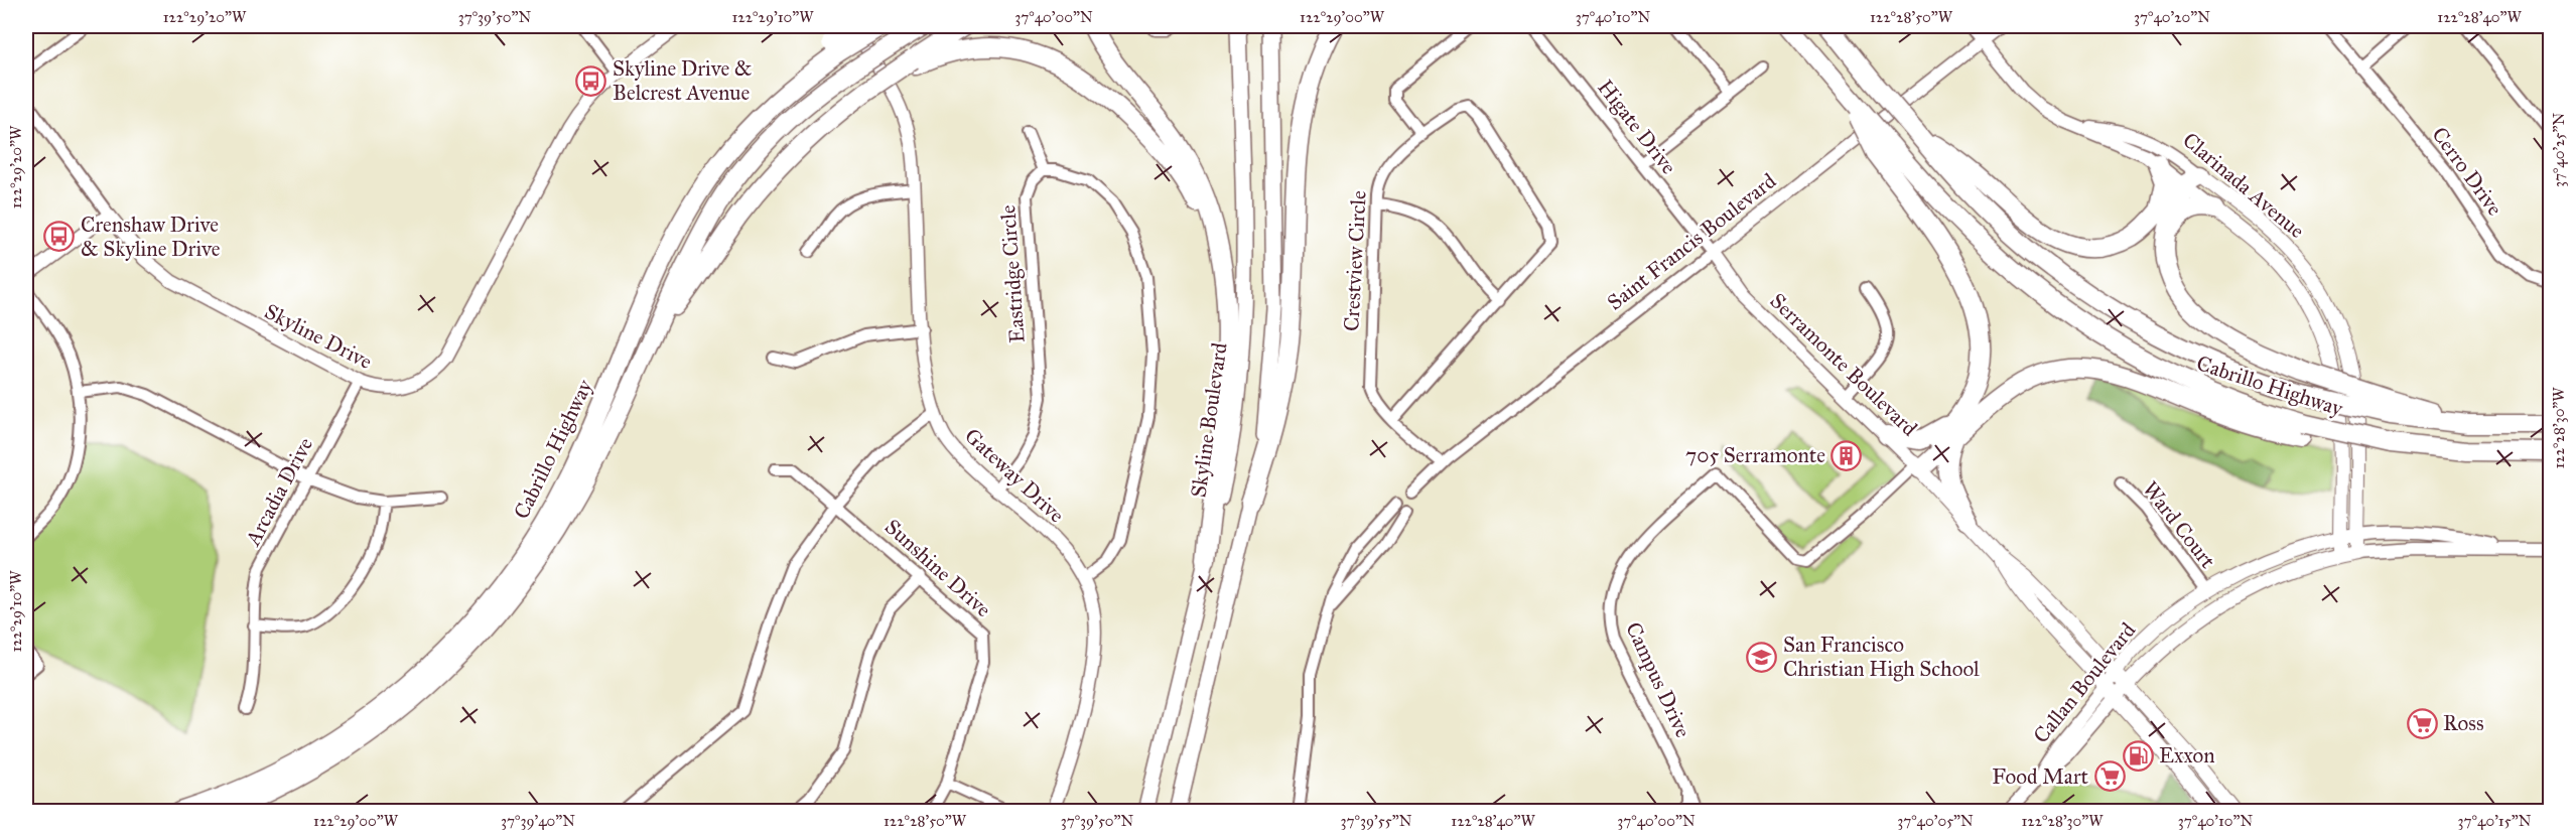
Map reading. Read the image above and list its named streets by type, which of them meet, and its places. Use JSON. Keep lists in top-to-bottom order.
{
  "streets": {
    "highway": ["Cabrillo Highway"],
    "main road": [
      "Clarinada Avenue",
      "Serramonte Boulevard",
      "Skyline Boulevard",
      "Callan Boulevard"
    ],
    "street": [
      "Higate Drive",
      "Cerro Drive",
      "Saint Francis Boulevard",
      "Crestview Circle",
      "Eastridge Circle",
      "Skyline Drive",
      "Gateway Drive",
      "Arcadia Drive",
      "Ward Court",
      "Sunshine Drive",
      "Campus Drive"
    ]
  },
  "crossings": [
    ["Higate Drive", "Saint Francis Boulevard"],
    ["Higate Drive", "Serramonte Boulevard"],
    ["Clarinada Avenue", "Saint Francis Boulevard"],
    ["Clarinada Avenue", "Callan Boulevard"],
    ["Saint Francis Boulevard", "Crestview Circle"],
    ["Saint Francis Boulevard", "Serramonte Boulevard"],
    ["Eastridge Circle", "Gateway Drive"],
    ["Skyline Drive", "Arcadia Drive"],
    ["Serramonte Boulevard", "Campus Drive"],
    ["Serramonte Boulevard", "Callan Boulevard"],
    ["Ward Court", "Callan Boulevard"]
  ],
  "places": {
    "bus stop": ["Skyline Drive & Belcrest Avenue", "Crenshaw Drive & Skyline Drive"],
    "building": ["705 Serramonte"],
    "school or university": ["San Francisco Christian High School"],
    "supermarket": ["Ross", "Food Mart"],
    "fuel station": ["Exxon"]
  },
  "coordinates": [
    "122°29'20\"W",
    "37°39'50\"N",
    "122°29'10\"W",
    "37°40'00\"N",
    "122°29'00\"W",
    "37°40'10\"N",
    "122°28'50\"W",
    "37°40'20\"N",
    "122°28'40\"W",
    "37°40'25\"N",
    "122°28'30\"W",
    "37°39'40\"N",
    "37°39'55\"N",
    "37°40'05\"N",
    "37°40'15\"N"
  ]
}
